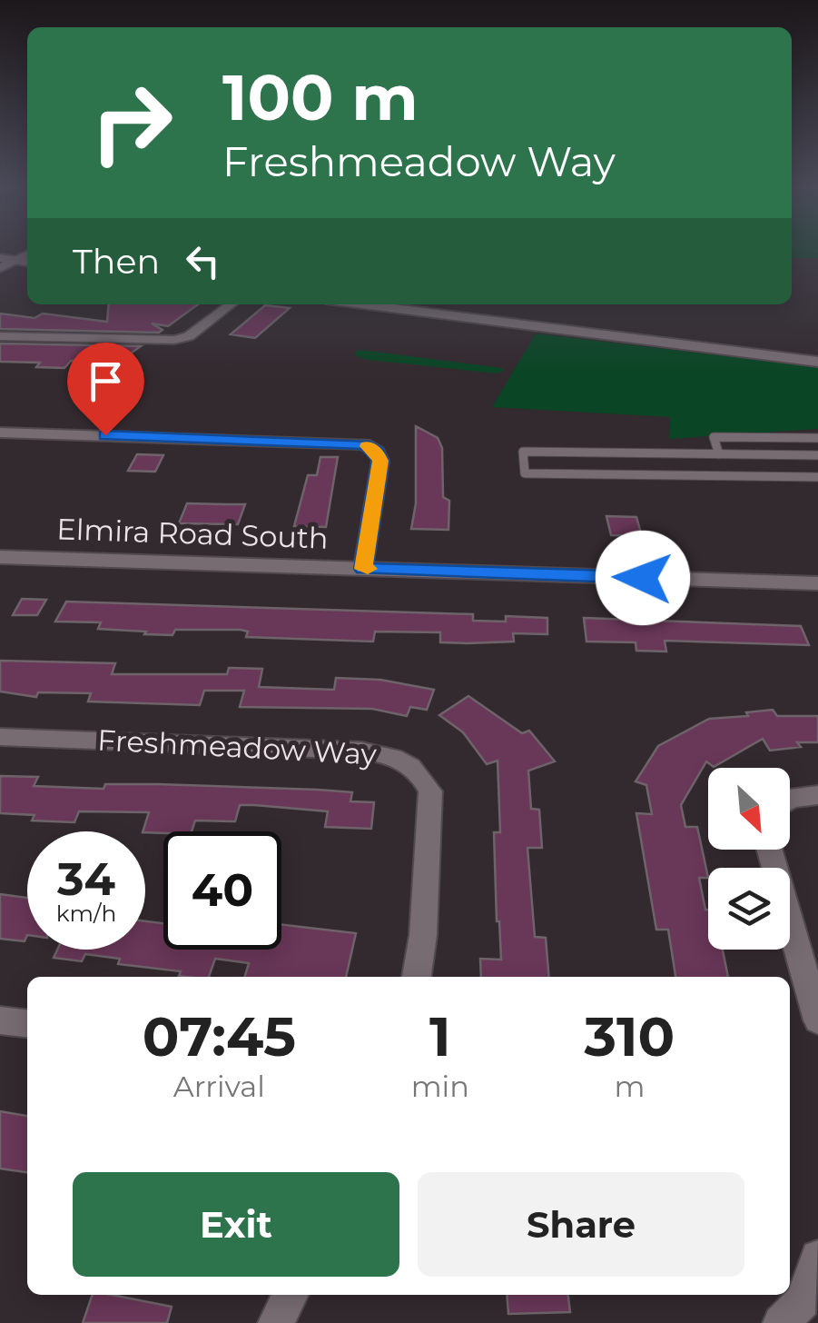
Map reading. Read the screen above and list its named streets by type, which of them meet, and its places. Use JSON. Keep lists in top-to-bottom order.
{
  "streets": {
    "street": ["Elmira Road South", "Freshmeadow Way"]
  },
  "north": "bottom right",
  "page": {
    "turn": ["100 m", "Freshmeadow Way"],
    "then": "Then",
    "speed": "34 km/h",
    "limit": "40",
    "eta": [
      "07:45",
      "Arrival",
      "1",
      "min",
      "310",
      "m"
    ],
    "buttons": ["Exit", "Share"]
  }
}
